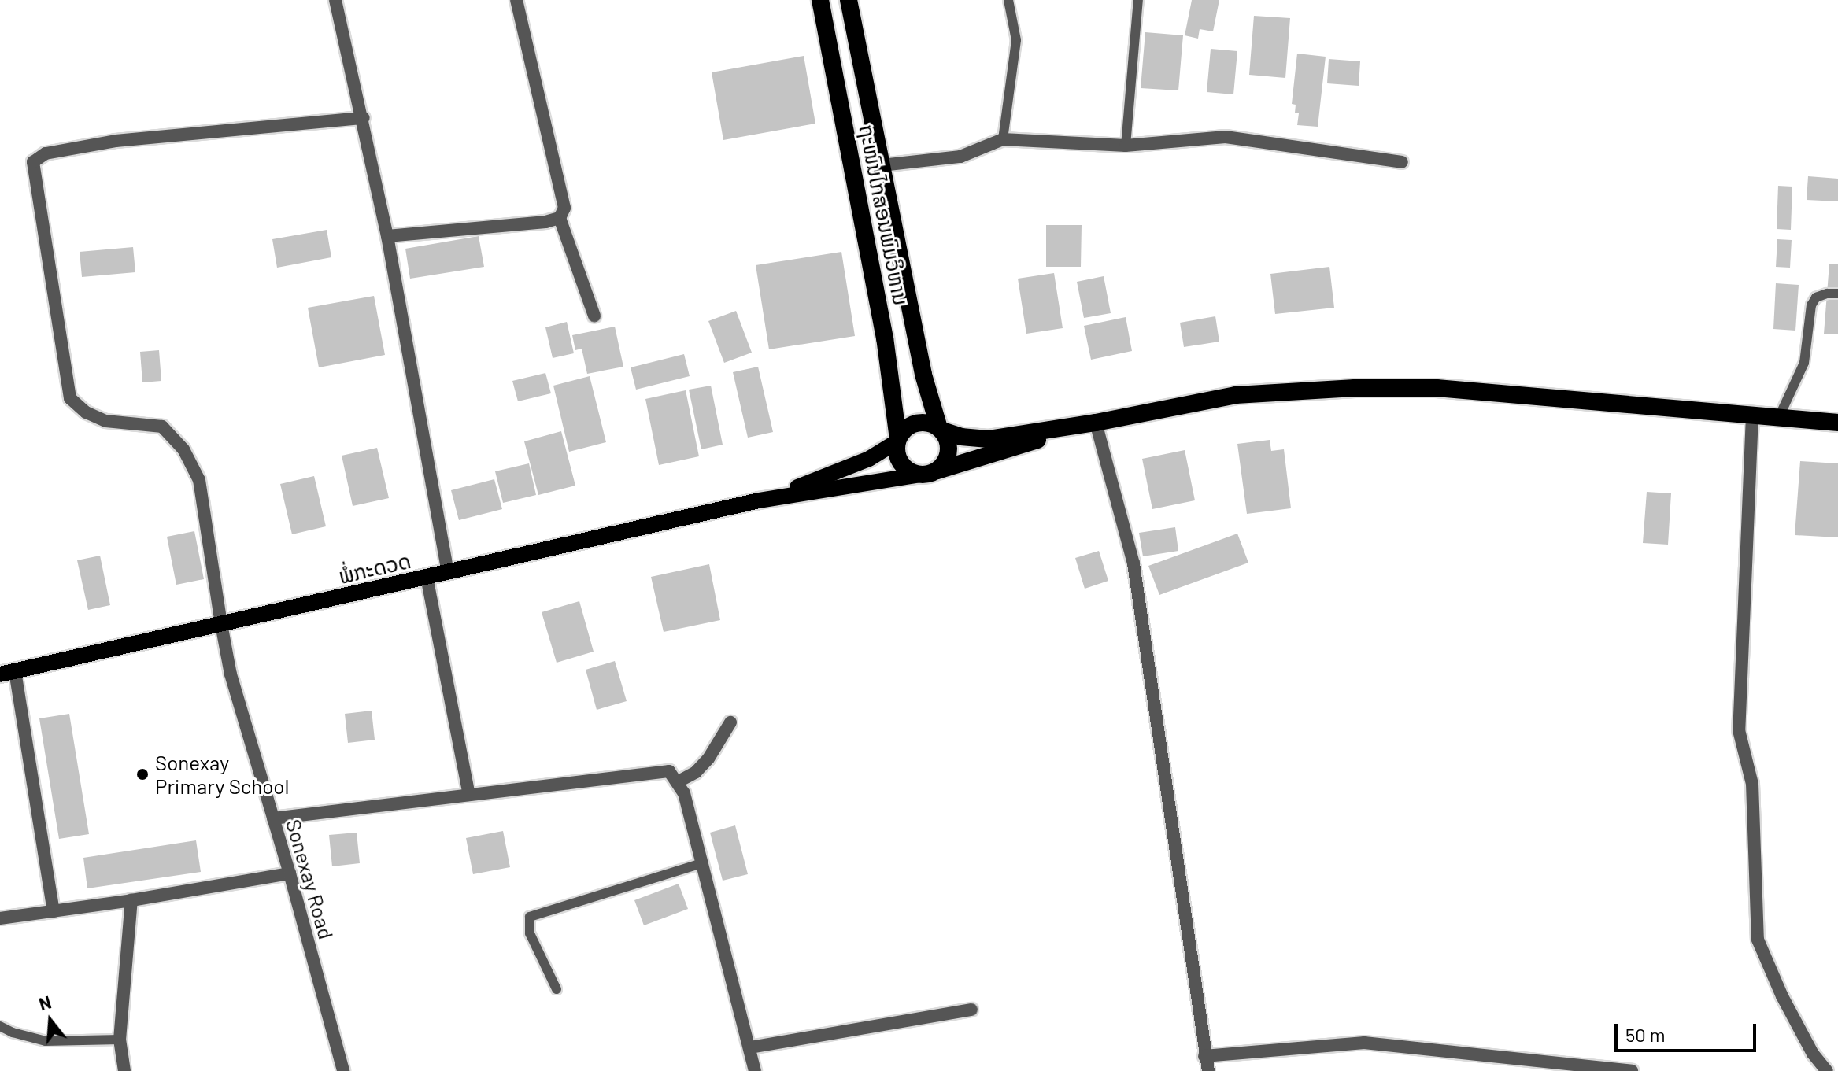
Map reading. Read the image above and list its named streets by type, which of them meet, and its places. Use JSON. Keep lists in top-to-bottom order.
{
  "streets": {
    "highway": ["ຖະໜົນໄກສອນພົມວິຫານ"],
    "main road": ["ພໍ່ກະດວດ"],
    "street": ["Sonexay Road"]
  },
  "crossings": [
    ["ພໍ່ກະດວດ", "Sonexay Road"]
  ],
  "places": ["Sonexay Primary School"],
  "scale_bar": "50 m",
  "north": "top"
}
